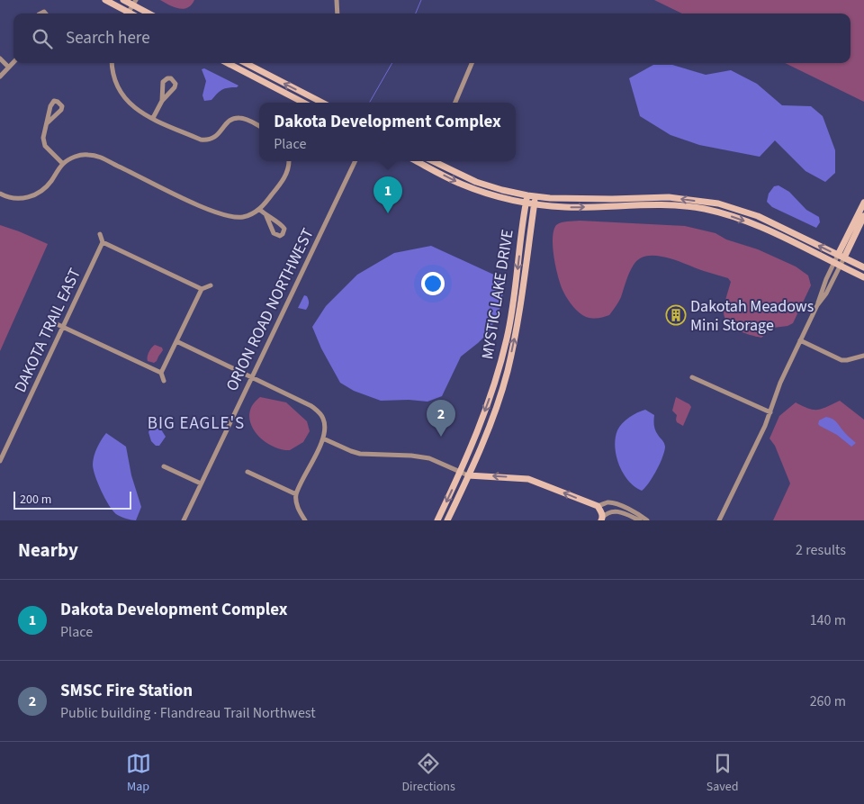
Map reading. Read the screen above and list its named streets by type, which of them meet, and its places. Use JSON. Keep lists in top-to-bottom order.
{
  "streets": {
    "street": ["MYSTIC LAKE DRIVE", "ORION ROAD NORTHWEST", "DAKOTA TRAIL EAST"]
  },
  "districts": ["BIG EAGLE'S"],
  "places": {
    "building": ["Dakotah Meadows Mini Storage"]
  },
  "scale_bar": "200 m",
  "page": {
    "search": "Search here",
    "popup": ["Dakota Development Complex", "Place"],
    "pins": ["1", "2"],
    "scale": "200 m",
    "heading": ["Nearby", "2 results"],
    "list": [
      {
        "mark": "1",
        "name": "Dakota Development Complex",
        "note": "Place",
        "value": "140 m"
      },
      {
        "mark": "2",
        "name": "SMSC Fire Station",
        "note": "Public building · Flandreau Trail Northwest",
        "value": "260 m"
      }
    ],
    "nav": ["Map", "Directions", "Saved"]
  }
}
